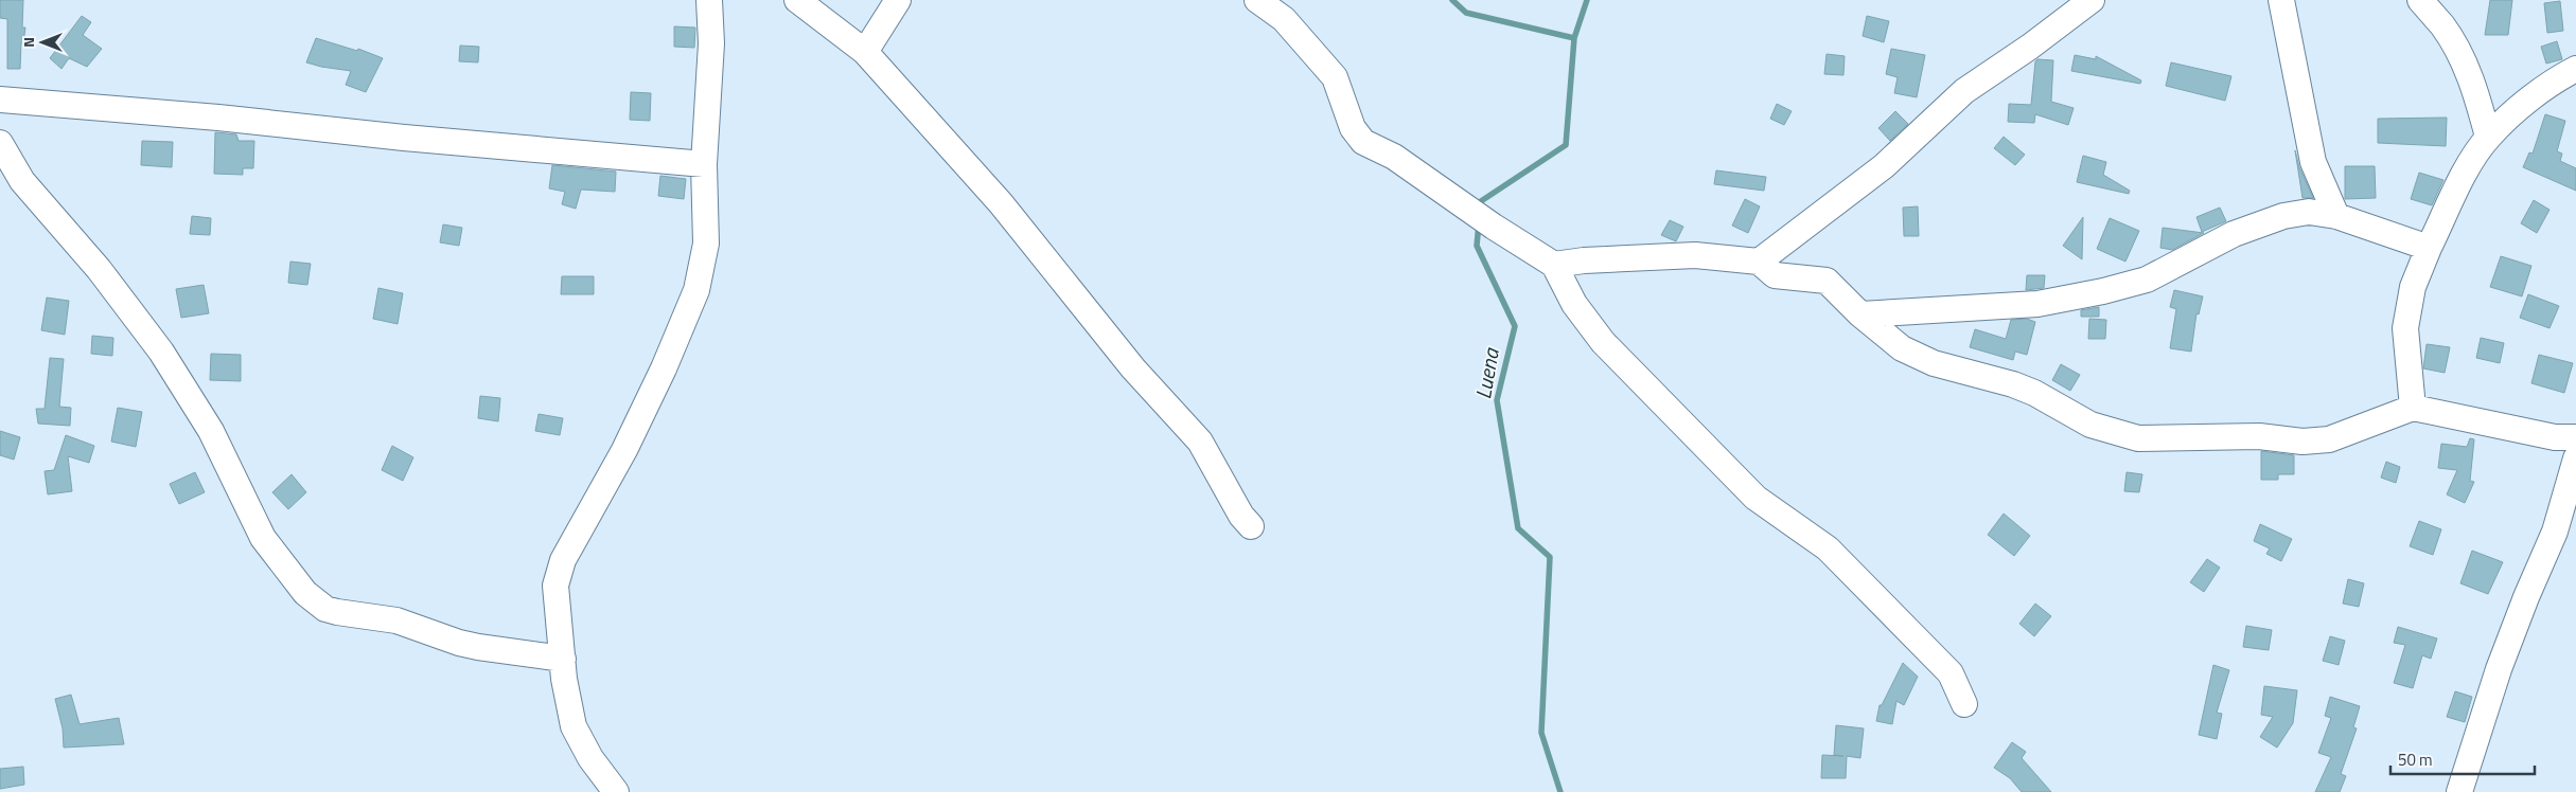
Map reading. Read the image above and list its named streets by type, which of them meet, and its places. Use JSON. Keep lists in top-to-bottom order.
{
  "water": ["Luena"],
  "scale_bar": "50 m",
  "north": "left"
}
